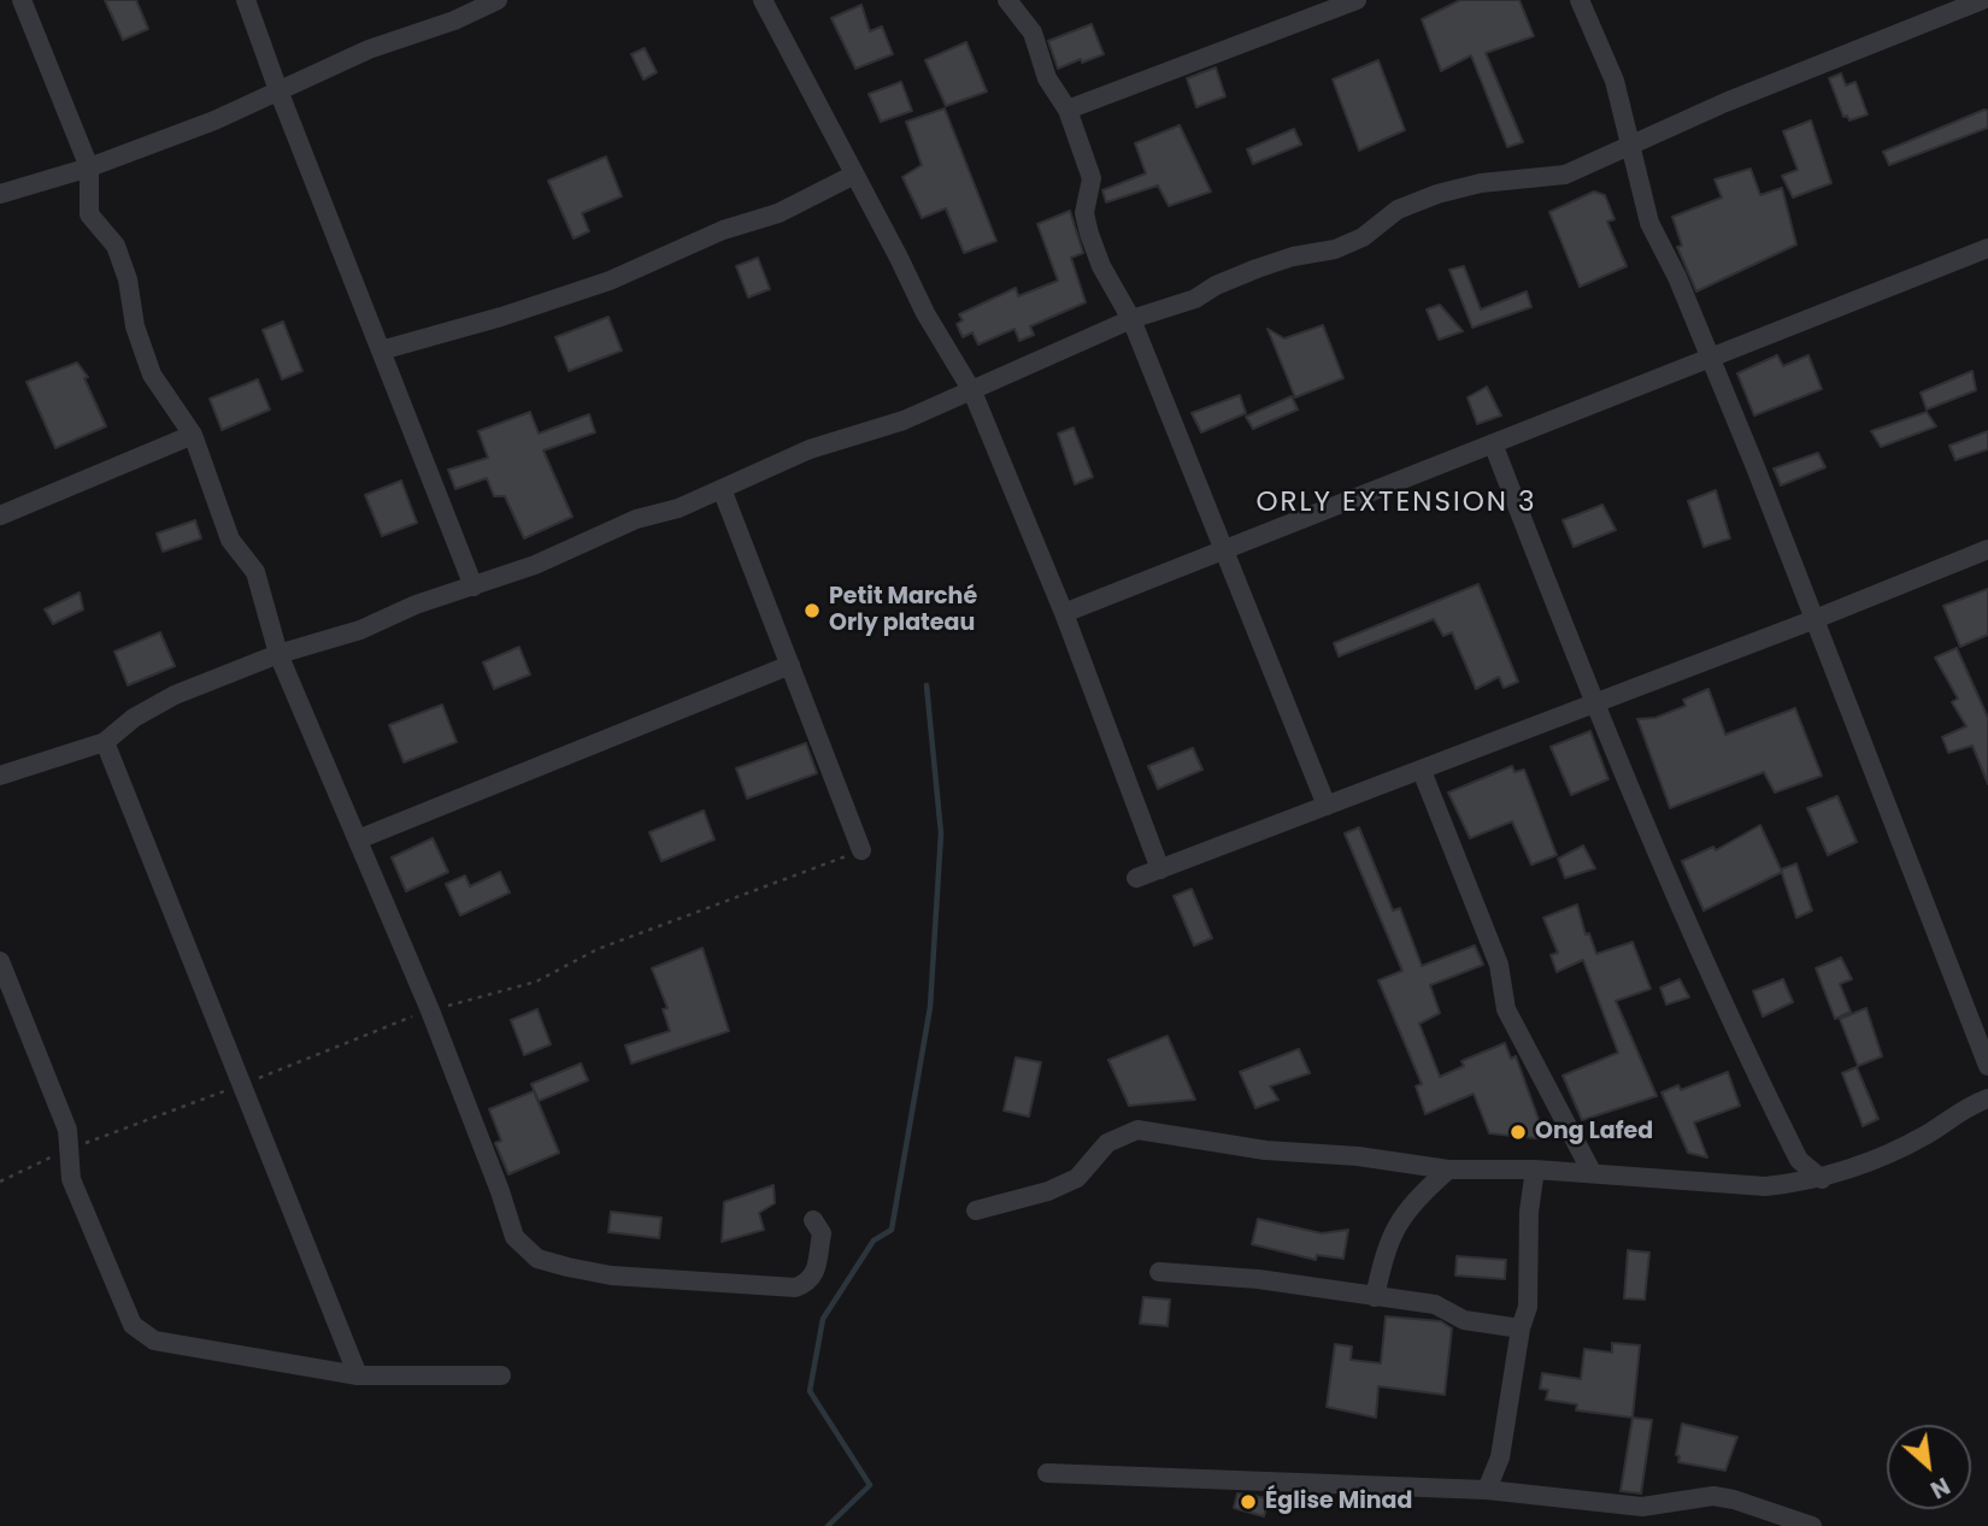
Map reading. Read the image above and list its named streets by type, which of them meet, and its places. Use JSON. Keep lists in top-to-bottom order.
{
  "districts": ["ORLY EXTENSION 3"],
  "places": ["Petit Marché Orly plateau", "Ong Lafed", "Église Minad"],
  "north": "bottom right"
}
